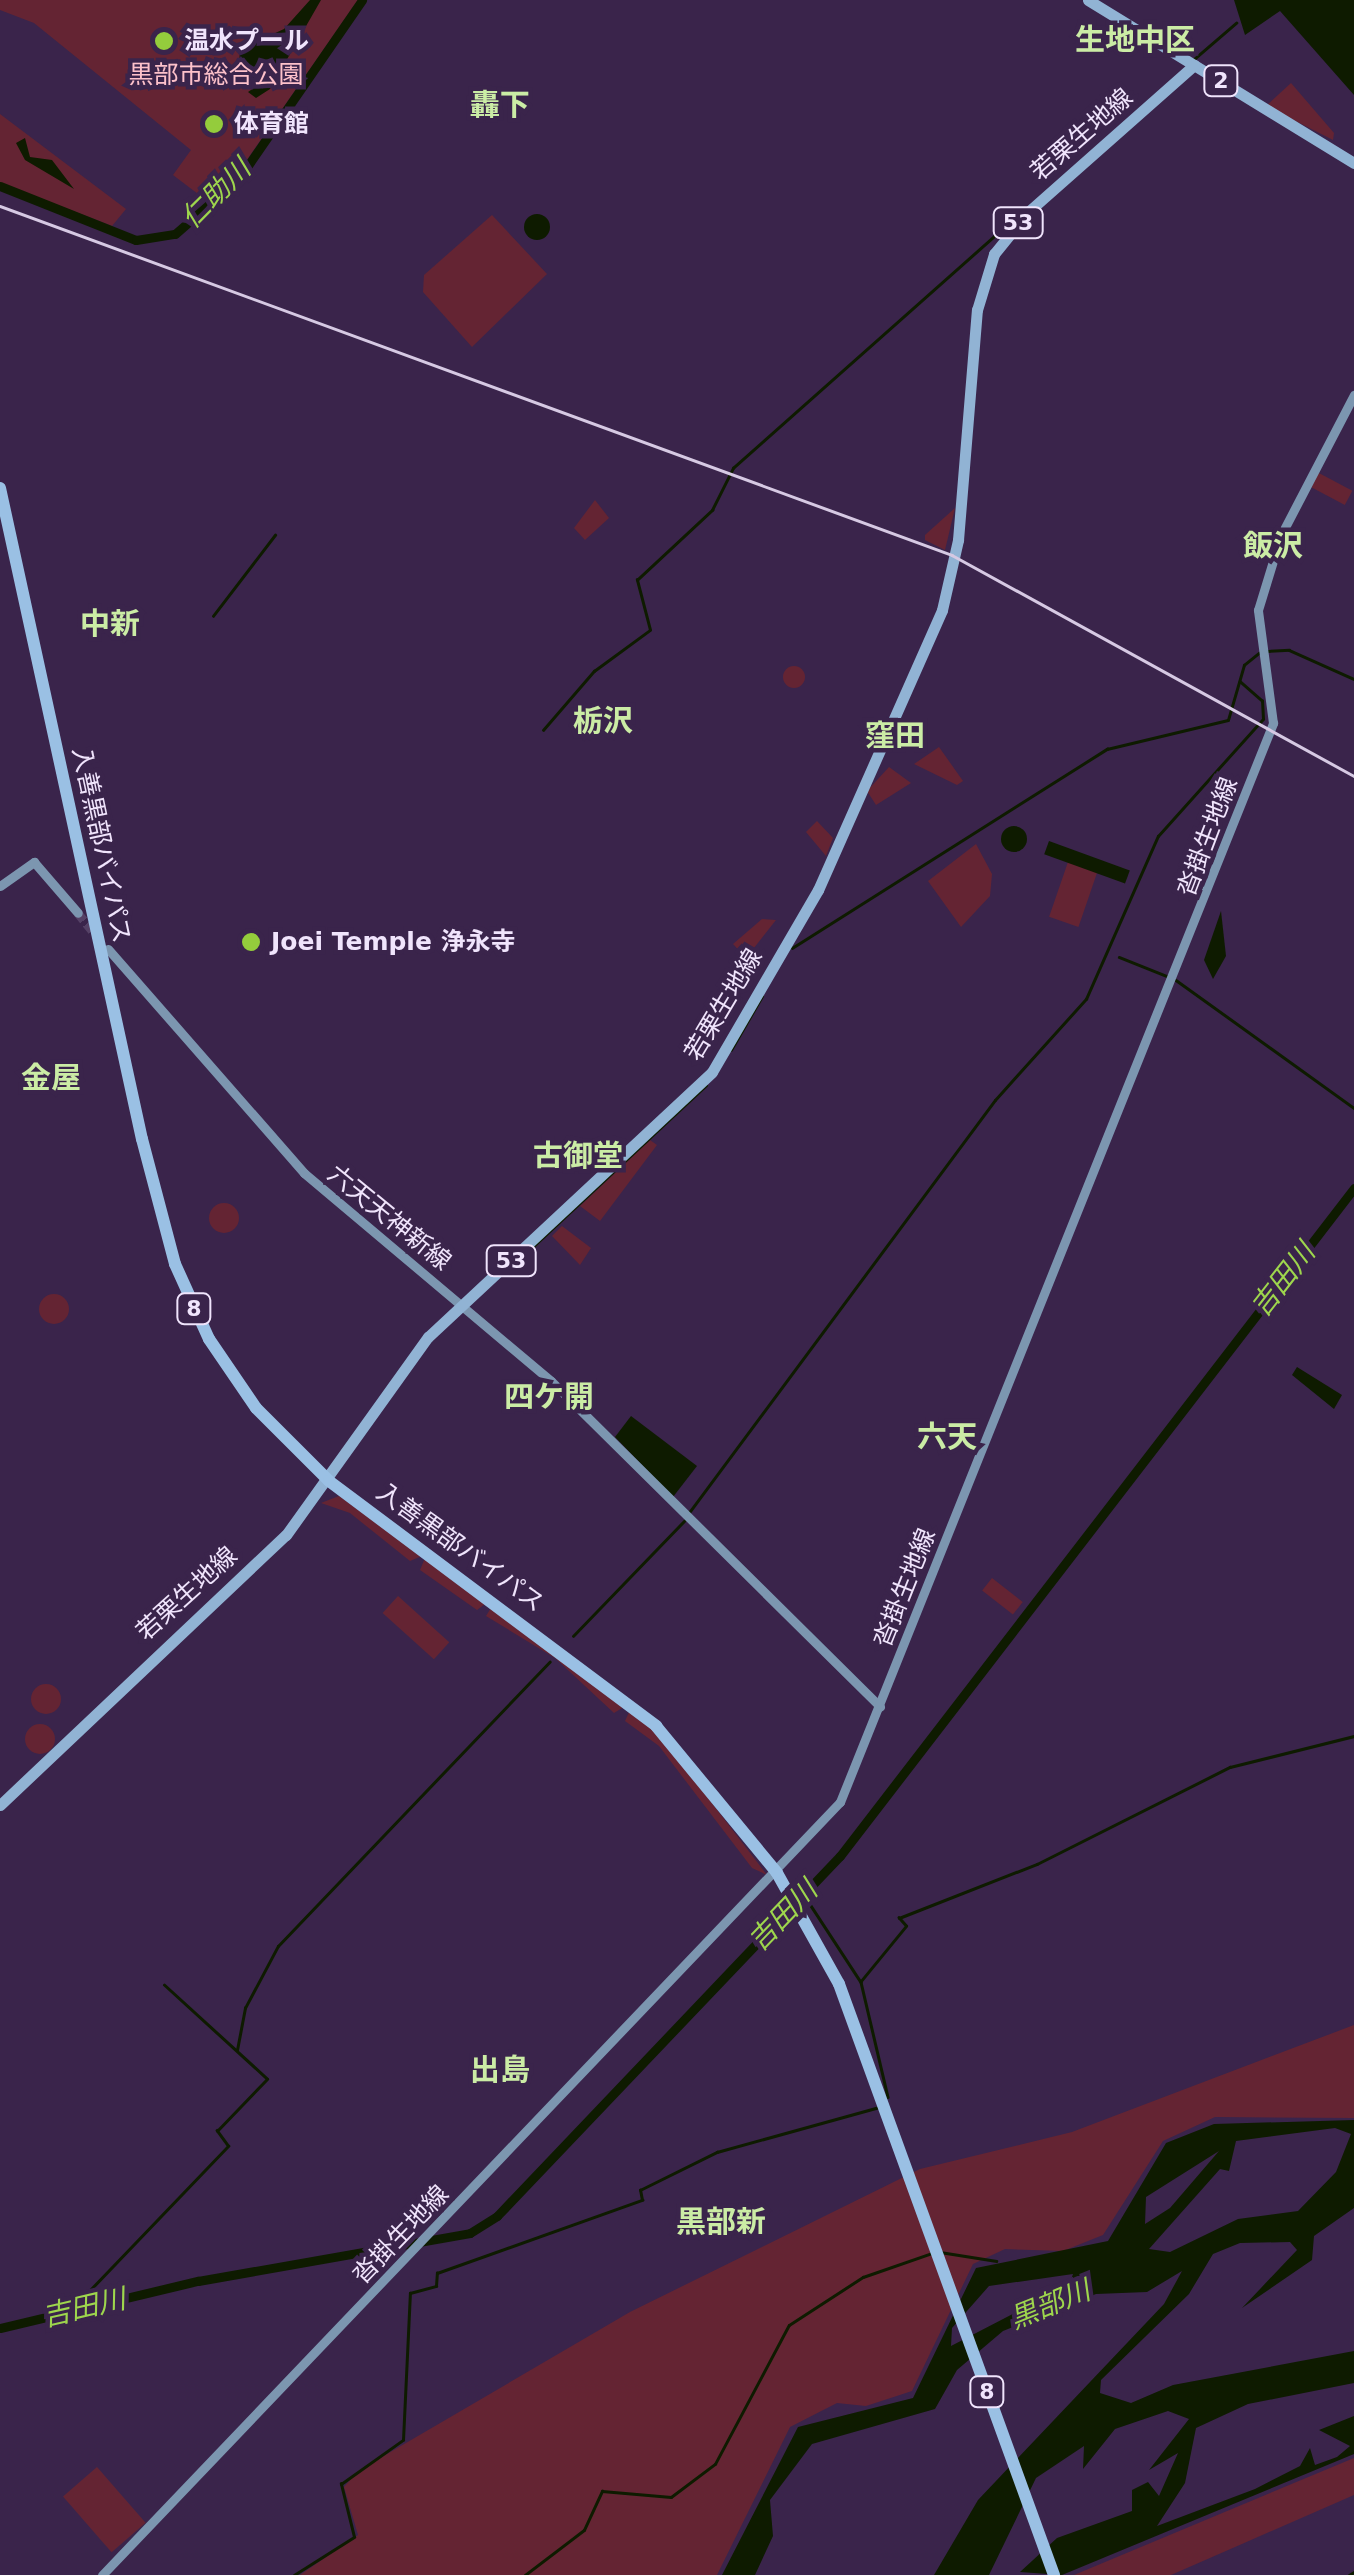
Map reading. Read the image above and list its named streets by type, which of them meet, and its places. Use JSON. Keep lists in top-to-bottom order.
{
  "streets": {
    "highway": ["入善黒部バイパス", "8"],
    "main road": [
      "2",
      "若栗生地線",
      "53",
      "沓掛生地線",
      "六天天神新線"
    ]
  },
  "crossings": [
    ["2", "若栗生地線"],
    ["若栗生地線", "入善黒部バイパス"],
    ["若栗生地線", "六天天神新線"],
    ["沓掛生地線", "入善黒部バイパス"],
    ["沓掛生地線", "六天天神新線"]
  ],
  "districts": [
    "生地中区",
    "轟下",
    "飯沢",
    "中新",
    "栃沢",
    "窪田",
    "金屋",
    "古御堂",
    "四ケ開",
    "六天",
    "出島",
    "黒部新"
  ],
  "water": ["仁助川", "吉田川", "黒部川"],
  "parks": ["黒部市総合公園"],
  "places": ["温水プール", "体育館", "Joei Temple 浄永寺"]
}
